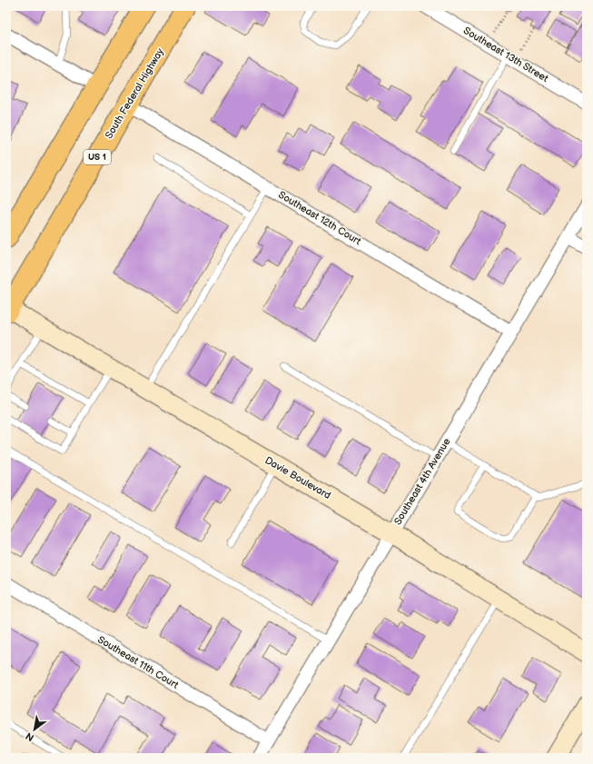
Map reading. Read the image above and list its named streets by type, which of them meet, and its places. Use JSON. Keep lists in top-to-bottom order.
{
  "streets": {
    "main road": ["South Federal Highway", "US 1", "Davie Boulevard"],
    "street": [
      "Southeast 13th Street",
      "Southeast 12th Court",
      "Southeast 4th Avenue",
      "Southeast 11th Court"
    ]
  },
  "crossings": [
    ["South Federal Highway", "Southeast 12th Court"],
    ["South Federal Highway", "Davie Boulevard"],
    ["Southeast 12th Court", "Southeast 4th Avenue"],
    ["Davie Boulevard", "Southeast 4th Avenue"],
    ["Southeast 4th Avenue", "Southeast 11th Court"]
  ],
  "north": "bottom left"
}
